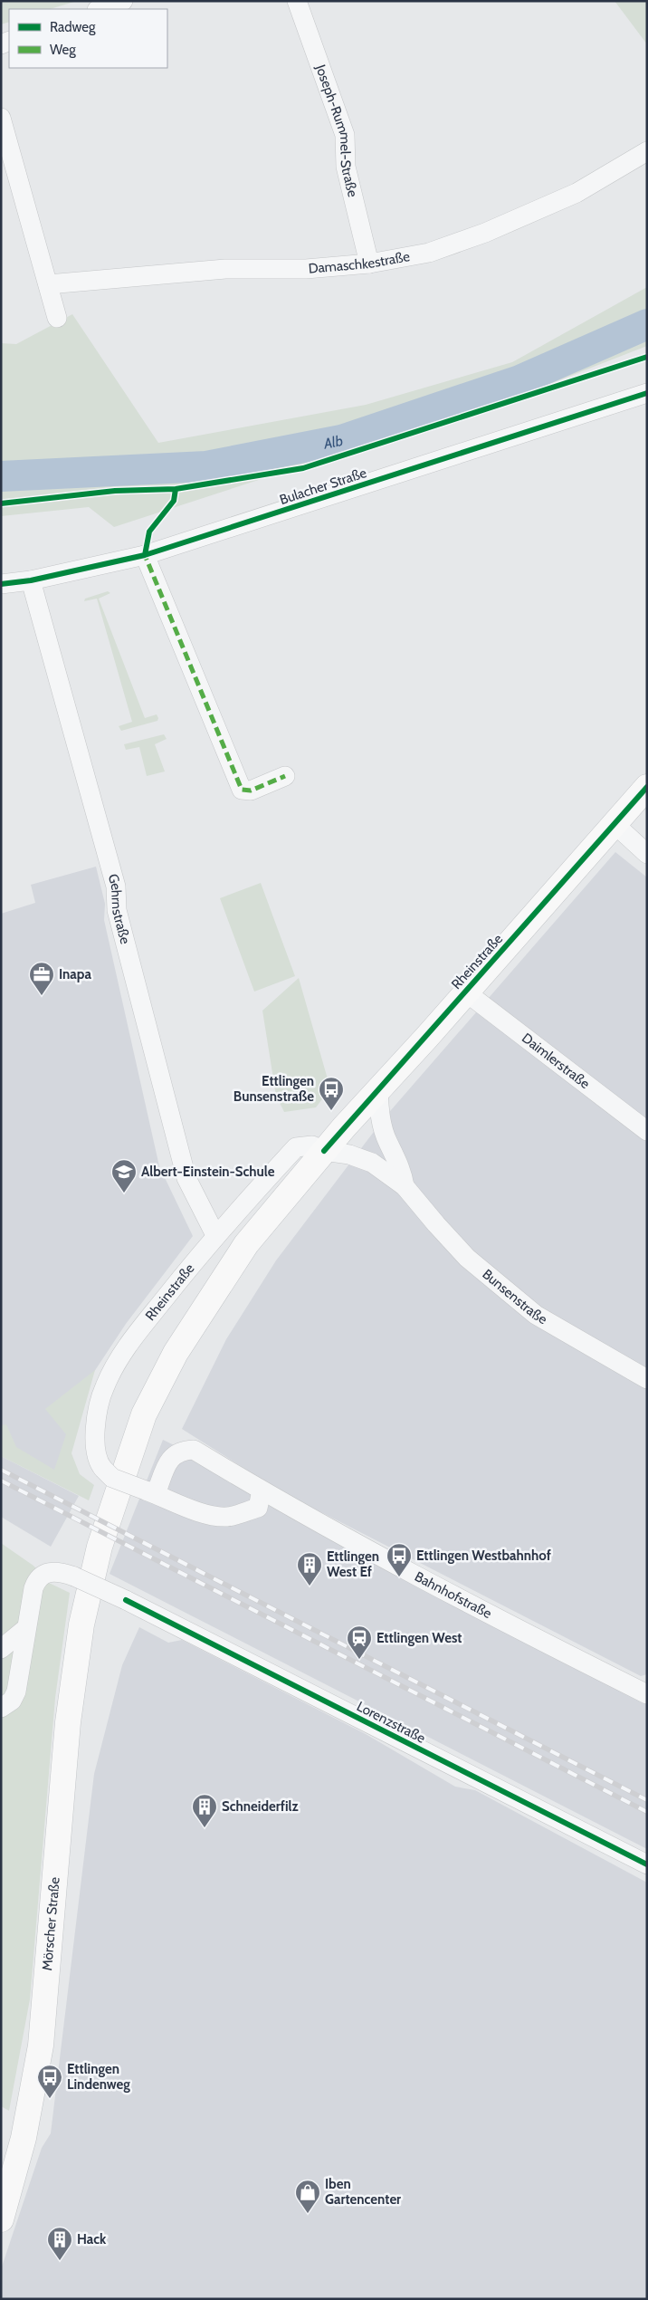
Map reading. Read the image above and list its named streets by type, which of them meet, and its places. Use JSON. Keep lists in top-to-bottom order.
{
  "streets": {
    "main road": ["Rheinstraße", "Mörscher Straße"],
    "street": [
      "Joseph-Rummel-Straße",
      "Damaschkestraße",
      "Bulacher Straße",
      "Gehrnstraße",
      "Daimlerstraße",
      "Bunsenstraße",
      "Bahnhofstraße",
      "Lorenzstraße"
    ]
  },
  "crossings": [
    ["Joseph-Rummel-Straße", "Damaschkestraße"],
    ["Bulacher Straße", "Gehrnstraße"],
    ["Gehrnstraße", "Rheinstraße"],
    ["Rheinstraße", "Daimlerstraße"],
    ["Rheinstraße", "Bunsenstraße"],
    ["Rheinstraße", "Bahnhofstraße"],
    ["Rheinstraße", "Mörscher Straße"]
  ],
  "water": ["Alb"],
  "places": {
    "office": ["Inapa"],
    "bus stop": ["Ettlingen Bunsenstraße", "Ettlingen Westbahnhof", "Ettlingen Lindenweg"],
    "school or university": ["Albert-Einstein-Schule"],
    "building": ["Ettlingen West Ef", "Schneiderfilz", "Hack"],
    "station": ["Ettlingen West"],
    "shop": ["Iben Gartencenter"]
  },
  "legend": ["Radweg", "Weg"]
}
